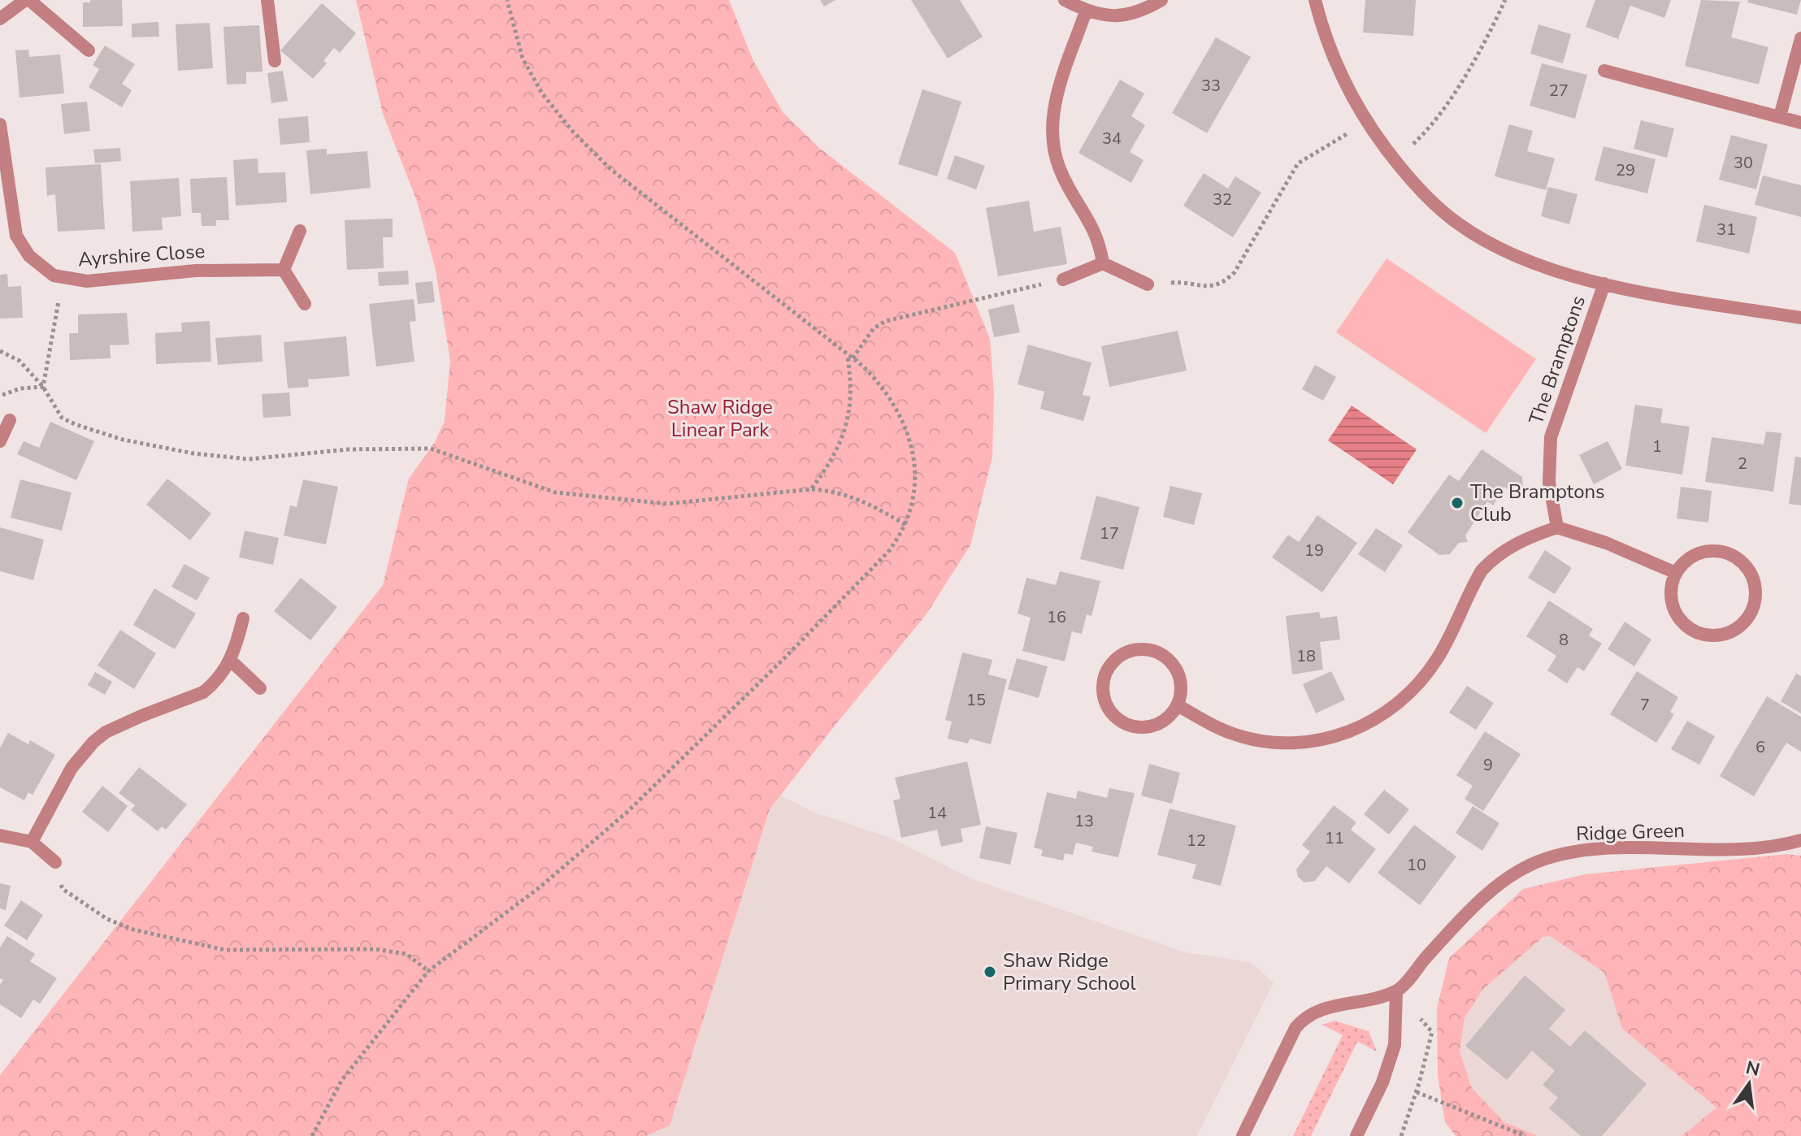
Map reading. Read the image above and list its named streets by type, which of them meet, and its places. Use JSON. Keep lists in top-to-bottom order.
{
  "streets": {
    "street": ["Ayrshire Close", "The Bramptons", "Ridge Green"]
  },
  "parks": ["Shaw Ridge Linear Park"],
  "places": ["The Bramptons Club", "Shaw Ridge Primary School"],
  "house_numbers": [
    "33",
    "27",
    "34",
    "30",
    "29",
    "32",
    "31",
    "1",
    "2",
    "17",
    "19",
    "16",
    "8",
    "18",
    "15",
    "7",
    "6",
    "9",
    "14",
    "13",
    "11",
    "12",
    "10"
  ],
  "north": "top"
}
